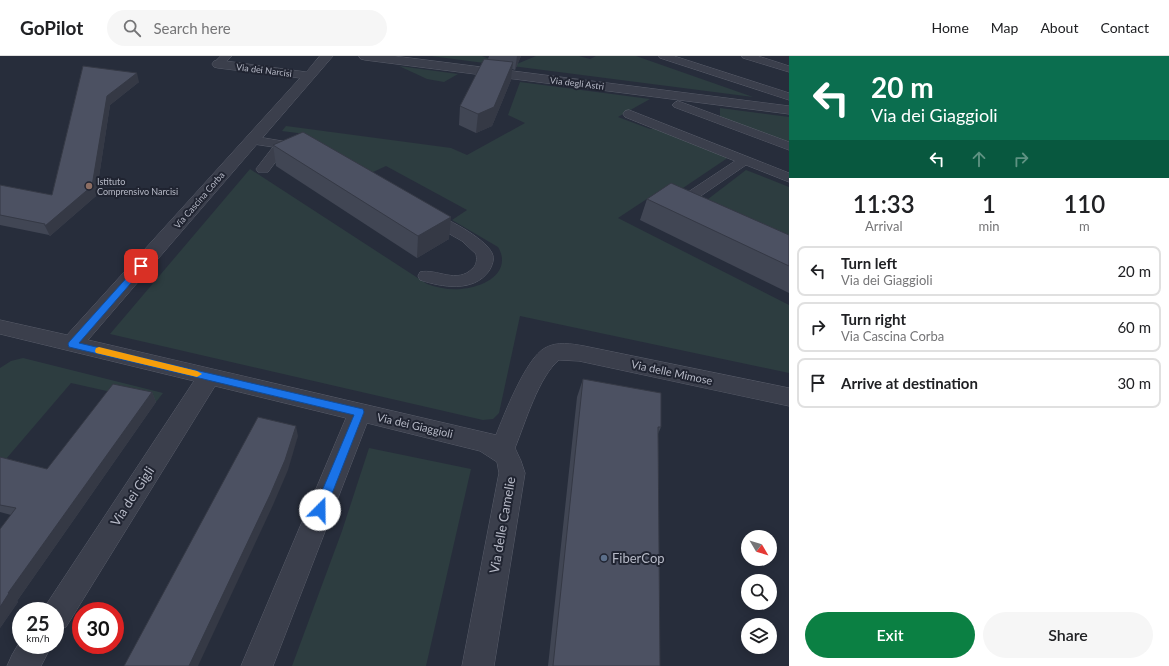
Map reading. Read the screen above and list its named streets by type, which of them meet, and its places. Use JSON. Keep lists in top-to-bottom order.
{
  "streets": {
    "street": [
      "Via dei Narcisi",
      "Via degli Astri",
      "Via Cascina Corba",
      "Via delle Mimose",
      "Via dei Giaggioli",
      "Via dei Gigli",
      "Via delle Camelie"
    ]
  },
  "crossings": [
    ["Via dei Narcisi", "Via Cascina Corba"],
    ["Via Cascina Corba", "Via dei Giaggioli"],
    ["Via delle Mimose", "Via dei Giaggioli"],
    ["Via delle Mimose", "Via delle Camelie"],
    ["Via dei Giaggioli", "Via dei Gigli"],
    ["Via dei Giaggioli", "Via delle Camelie"]
  ],
  "places": ["Istituto Comprensivo Narcisi", "FiberCop"],
  "north": "bottom right",
  "page": {
    "header": "GoPilot",
    "search": "Search here",
    "nav": [
      "Home",
      "Map",
      "About",
      "Contact"
    ],
    "turn": ["20 m", "Via dei Giaggioli"],
    "eta": [
      "11:33",
      "Arrival",
      "1",
      "min",
      "110",
      "m"
    ],
    "list": [
      {
        "name": "Turn left",
        "note": "Via dei Giaggioli",
        "value": "20 m"
      },
      {
        "name": "Turn right",
        "note": "Via Cascina Corba",
        "value": "60 m"
      },
      {
        "name": "Arrive at destination",
        "value": "30 m"
      }
    ],
    "speed": "25 km/h",
    "limit": "30",
    "buttons": ["Exit", "Share"]
  }
}
